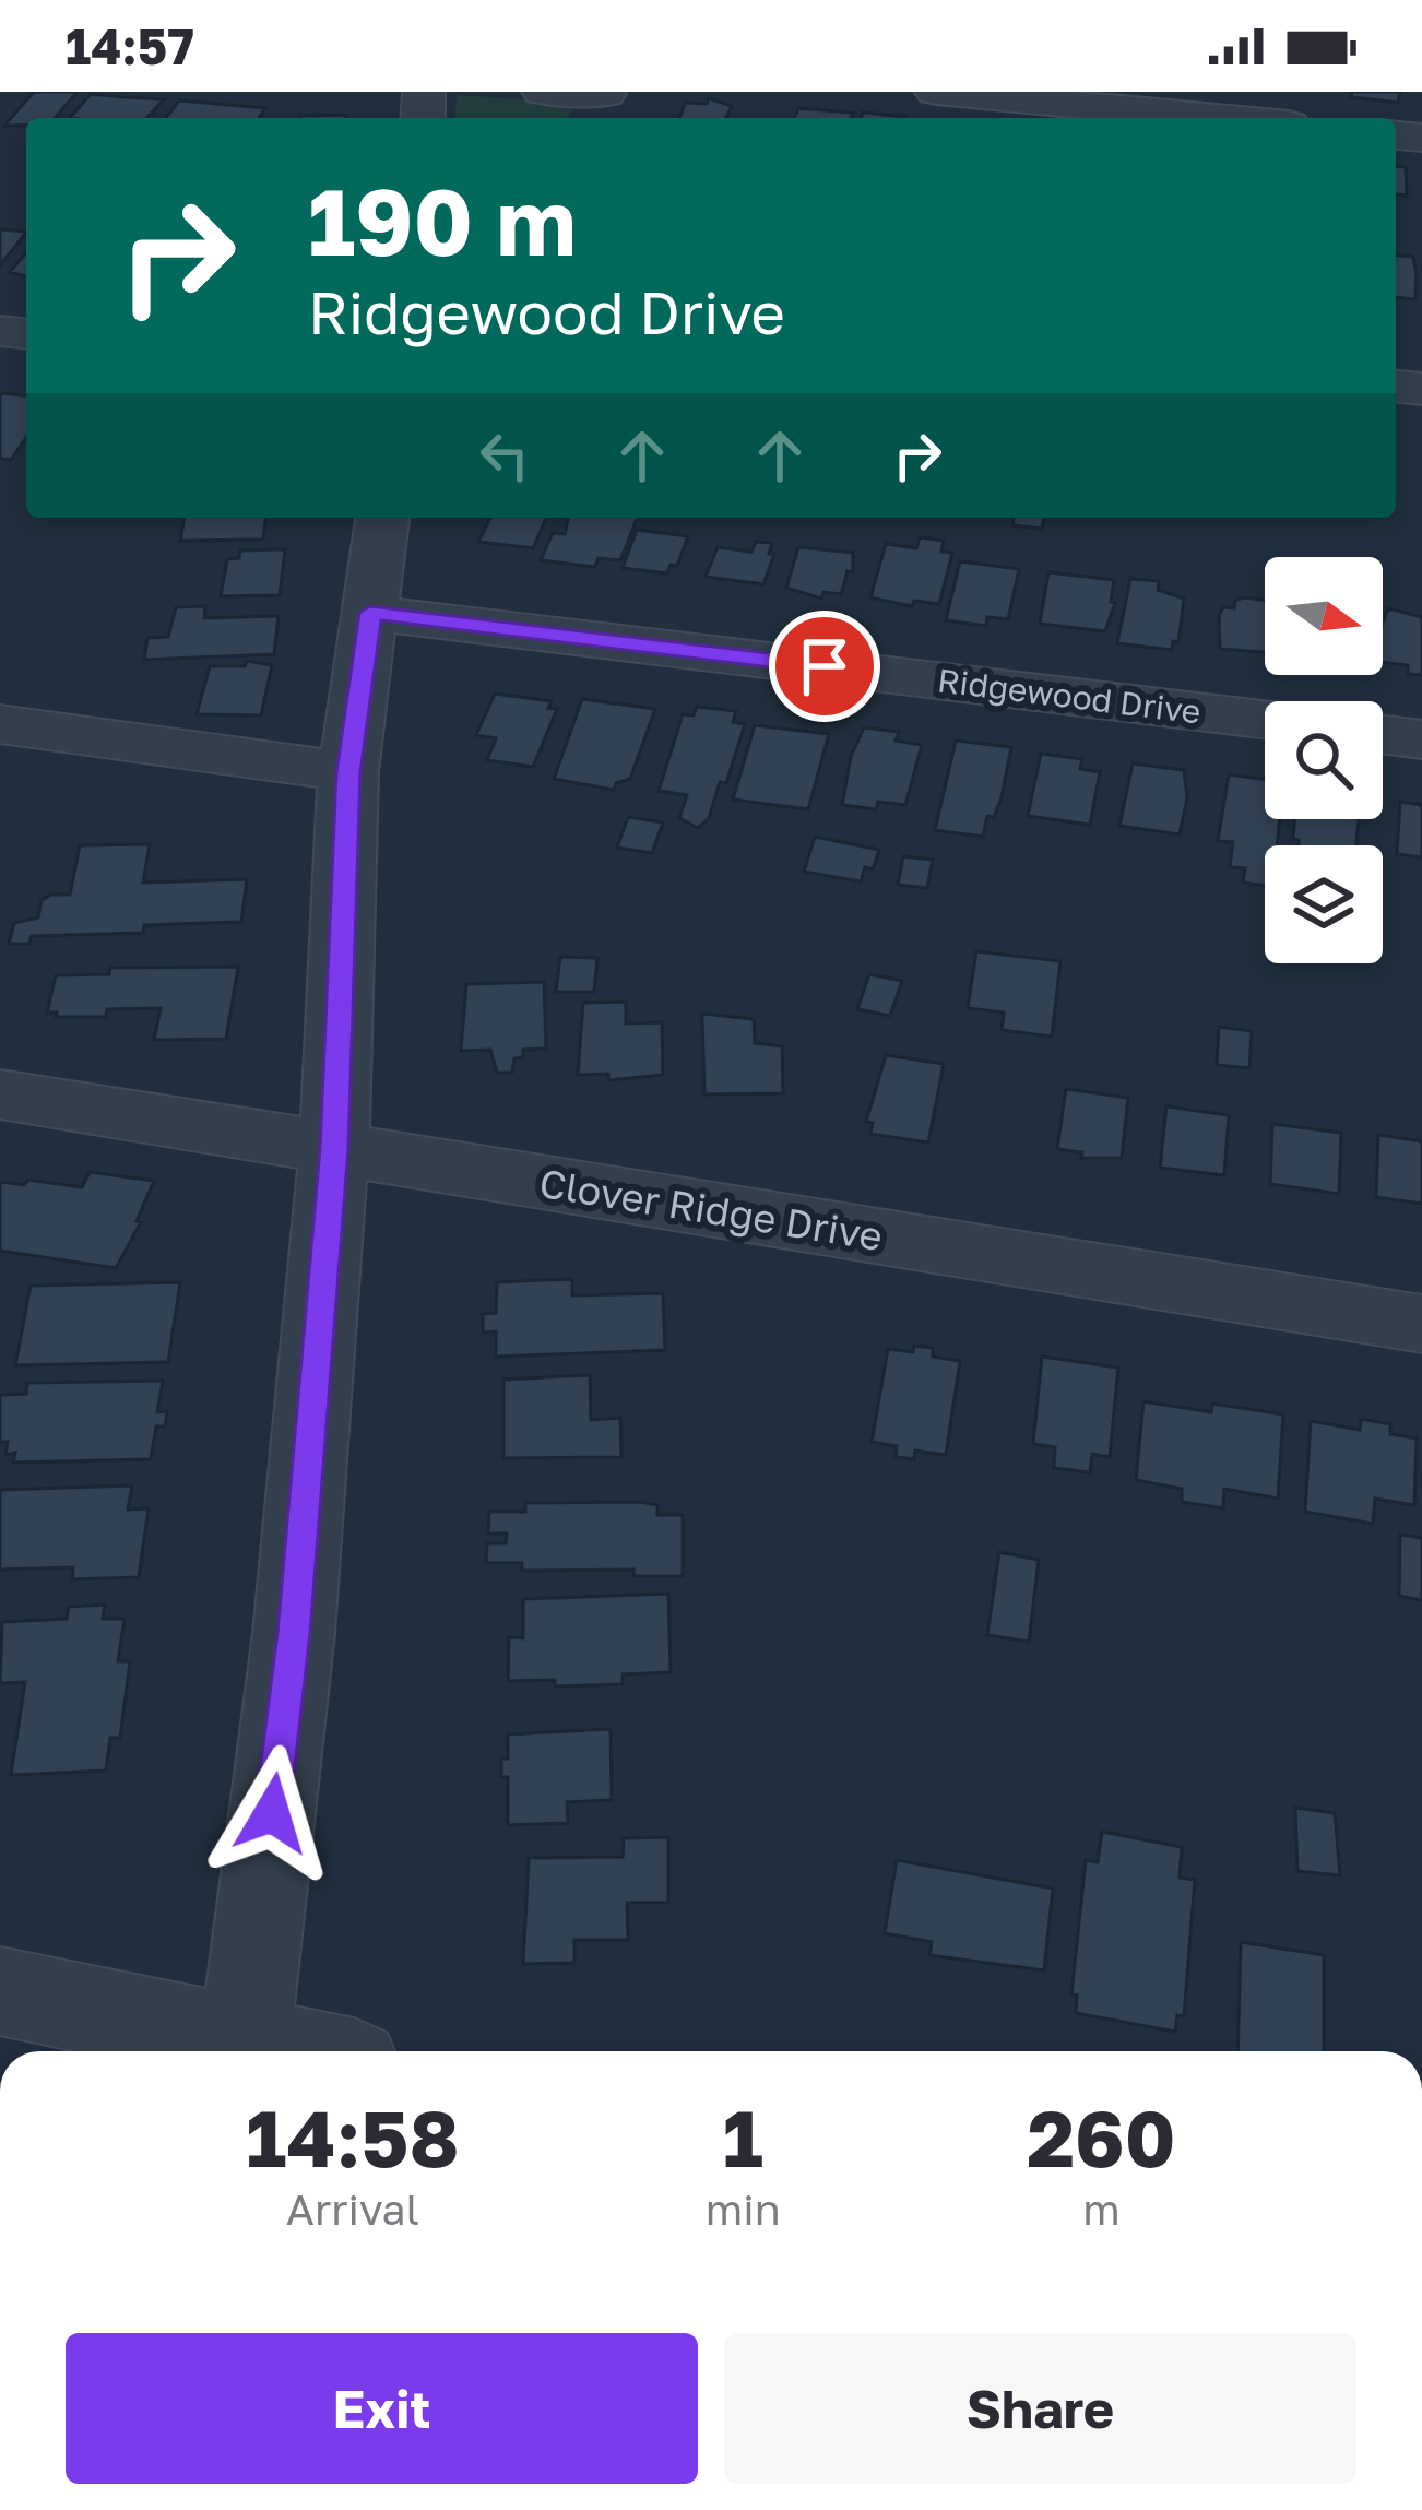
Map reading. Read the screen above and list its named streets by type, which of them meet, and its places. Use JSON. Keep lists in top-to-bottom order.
{
  "streets": {
    "street": ["Ridgewood Drive", "Clover Ridge Drive"]
  },
  "north": "right",
  "page": {
    "status": "14:57",
    "turn": ["190 m", "Ridgewood Drive"],
    "eta": [
      "14:58",
      "Arrival",
      "1",
      "min",
      "260",
      "m"
    ],
    "buttons": ["Exit", "Share"]
  }
}
